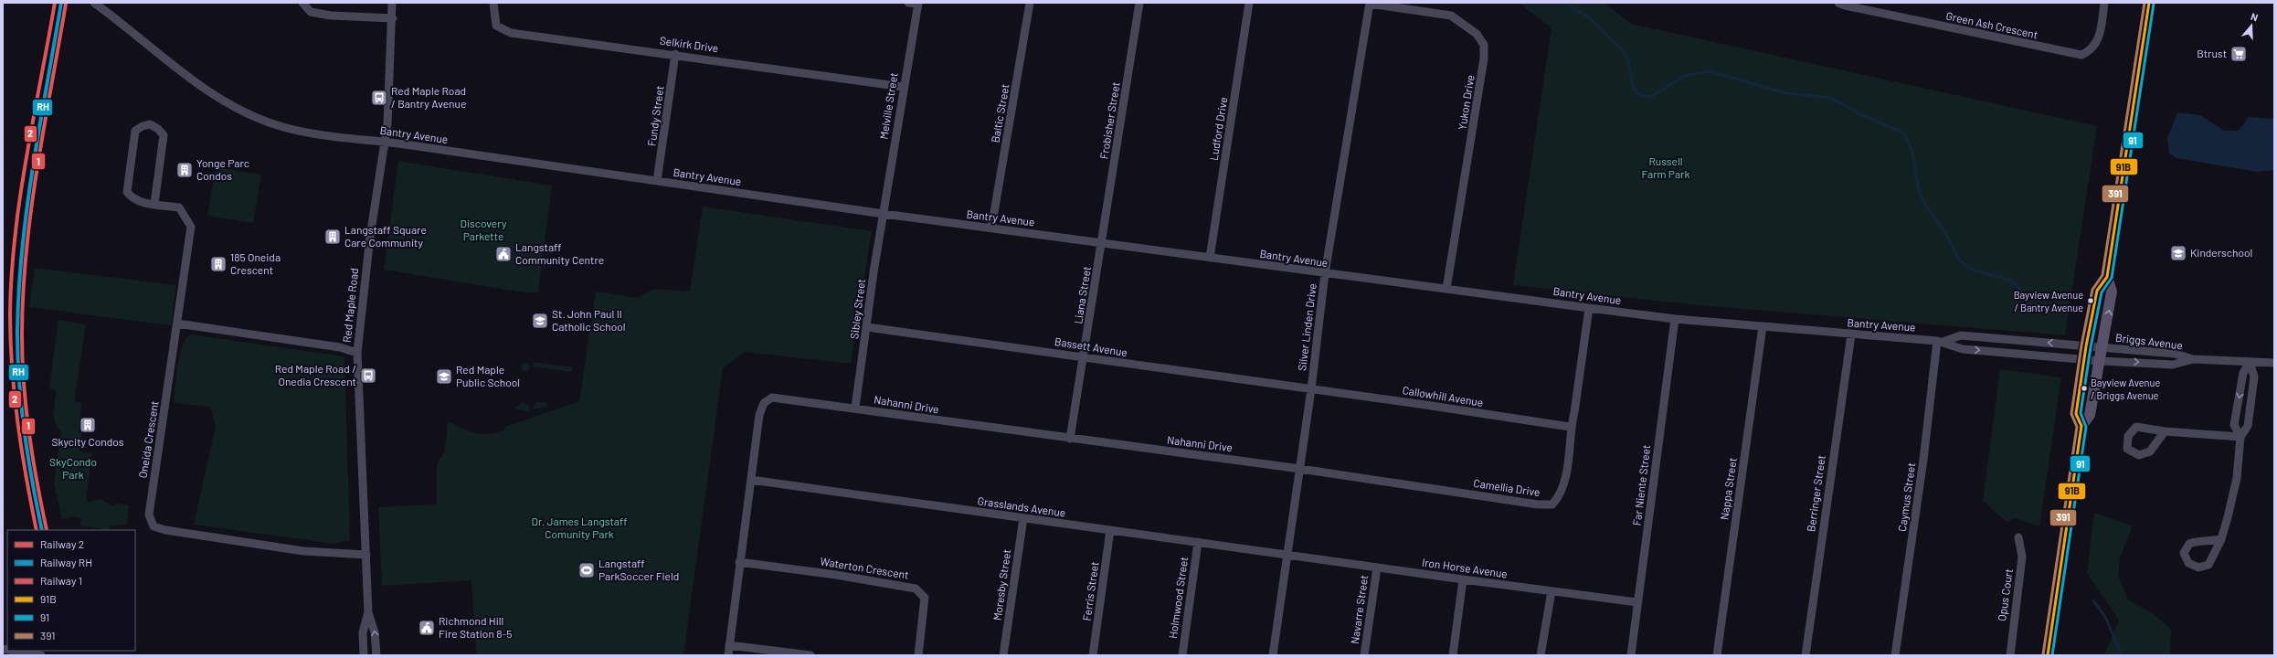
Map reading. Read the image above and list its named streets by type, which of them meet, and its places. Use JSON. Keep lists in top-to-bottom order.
{
  "streets": {
    "street": [
      "Green Ash Crescent",
      "Selkirk Drive",
      "Yukon Drive",
      "Melville Street",
      "Baltic Street",
      "Fundy Street",
      "Frobisher Street",
      "Ludford Drive",
      "Bantry Avenue",
      "Liana Street",
      "Red Maple Road",
      "Sibley Street",
      "Silver Linden Drive",
      "Briggs Avenue",
      "Bassett Avenue",
      "Callowhill Avenue",
      "Nahanni Drive",
      "Oneida Crescent",
      "Far Niente Street",
      "Camellia Drive",
      "Nappa Street",
      "Berringer Street",
      "Caymus Street",
      "Grasslands Avenue",
      "Waterton Crescent",
      "Iron Horse Avenue",
      "Moresby Street",
      "Ferris Street",
      "Opus Court",
      "Holmwood Street",
      "Navarre Street"
    ]
  },
  "crossings": [
    ["Selkirk Drive", "Melville Street"],
    ["Selkirk Drive", "Fundy Street"],
    ["Yukon Drive", "Bantry Avenue"],
    ["Yukon Drive", "Silver Linden Drive"],
    ["Melville Street", "Bantry Avenue"],
    ["Melville Street", "Sibley Street"],
    ["Baltic Street", "Bantry Avenue"],
    ["Fundy Street", "Bantry Avenue"],
    ["Frobisher Street", "Bantry Avenue"],
    ["Frobisher Street", "Liana Street"],
    ["Ludford Drive", "Bantry Avenue"],
    ["Bantry Avenue", "Liana Street"],
    ["Bantry Avenue", "Red Maple Road"],
    ["Bantry Avenue", "Sibley Street"],
    ["Bantry Avenue", "Silver Linden Drive"],
    ["Bantry Avenue", "Briggs Avenue"],
    ["Bantry Avenue", "Far Niente Street"],
    ["Bantry Avenue", "Camellia Drive"],
    ["Bantry Avenue", "Nappa Street"],
    ["Bantry Avenue", "Berringer Street"],
    ["Bantry Avenue", "Caymus Street"],
    ["Liana Street", "Bassett Avenue"],
    ["Liana Street", "Nahanni Drive"],
    ["Red Maple Road", "Oneida Crescent"],
    ["Sibley Street", "Bassett Avenue"],
    ["Sibley Street", "Nahanni Drive"],
    ["Silver Linden Drive", "Bassett Avenue"],
    ["Silver Linden Drive", "Callowhill Avenue"],
    ["Silver Linden Drive", "Nahanni Drive"],
    ["Silver Linden Drive", "Camellia Drive"],
    ["Silver Linden Drive", "Grasslands Avenue"],
    ["Silver Linden Drive", "Iron Horse Avenue"],
    ["Bassett Avenue", "Callowhill Avenue"],
    ["Callowhill Avenue", "Camellia Drive"],
    ["Nahanni Drive", "Camellia Drive"],
    ["Nahanni Drive", "Grasslands Avenue"],
    ["Nahanni Drive", "Waterton Crescent"],
    ["Far Niente Street", "Iron Horse Avenue"],
    ["Grasslands Avenue", "Iron Horse Avenue"],
    ["Grasslands Avenue", "Moresby Street"],
    ["Grasslands Avenue", "Ferris Street"],
    ["Grasslands Avenue", "Holmwood Street"],
    ["Iron Horse Avenue", "Navarre Street"]
  ],
  "parks": [
    "Russell Farm Park",
    "Discovery Parkette",
    "SkyCondo Park",
    "Dr. James Langstaff Comunity Park"
  ],
  "places": {
    "supermarket": ["Btrust"],
    "bus stop": ["Red Maple Road / Bantry Avenue", "Red Maple Road / Onedia Crescent"],
    "building": [
      "Yonge Parc Condos",
      "Langstaff Square Care Community",
      "185 Oneida Crescent",
      "Skycity Condos"
    ],
    "school or university": ["Kinderschool", "St. John Paul II Catholic School", "Red Maple Public School"],
    "public building": ["Langstaff Community Centre", "Richmond Hill Fire Station 8-5"],
    "other": ["Bayview Avenue / Bantry Avenue", "Bayview Avenue / Briggs Avenue"],
    "sports": ["Langstaff ParkSoccer Field"]
  },
  "lines": [
    "rail line 2",
    "rail line RH",
    "transit line 91B",
    "transit line 391",
    "rail line 1",
    "transit line 91"
  ],
  "legend": [
    "Railway 2",
    "Railway RH",
    "Railway 1",
    "91B",
    "91",
    "391"
  ],
  "north": "top"
}
